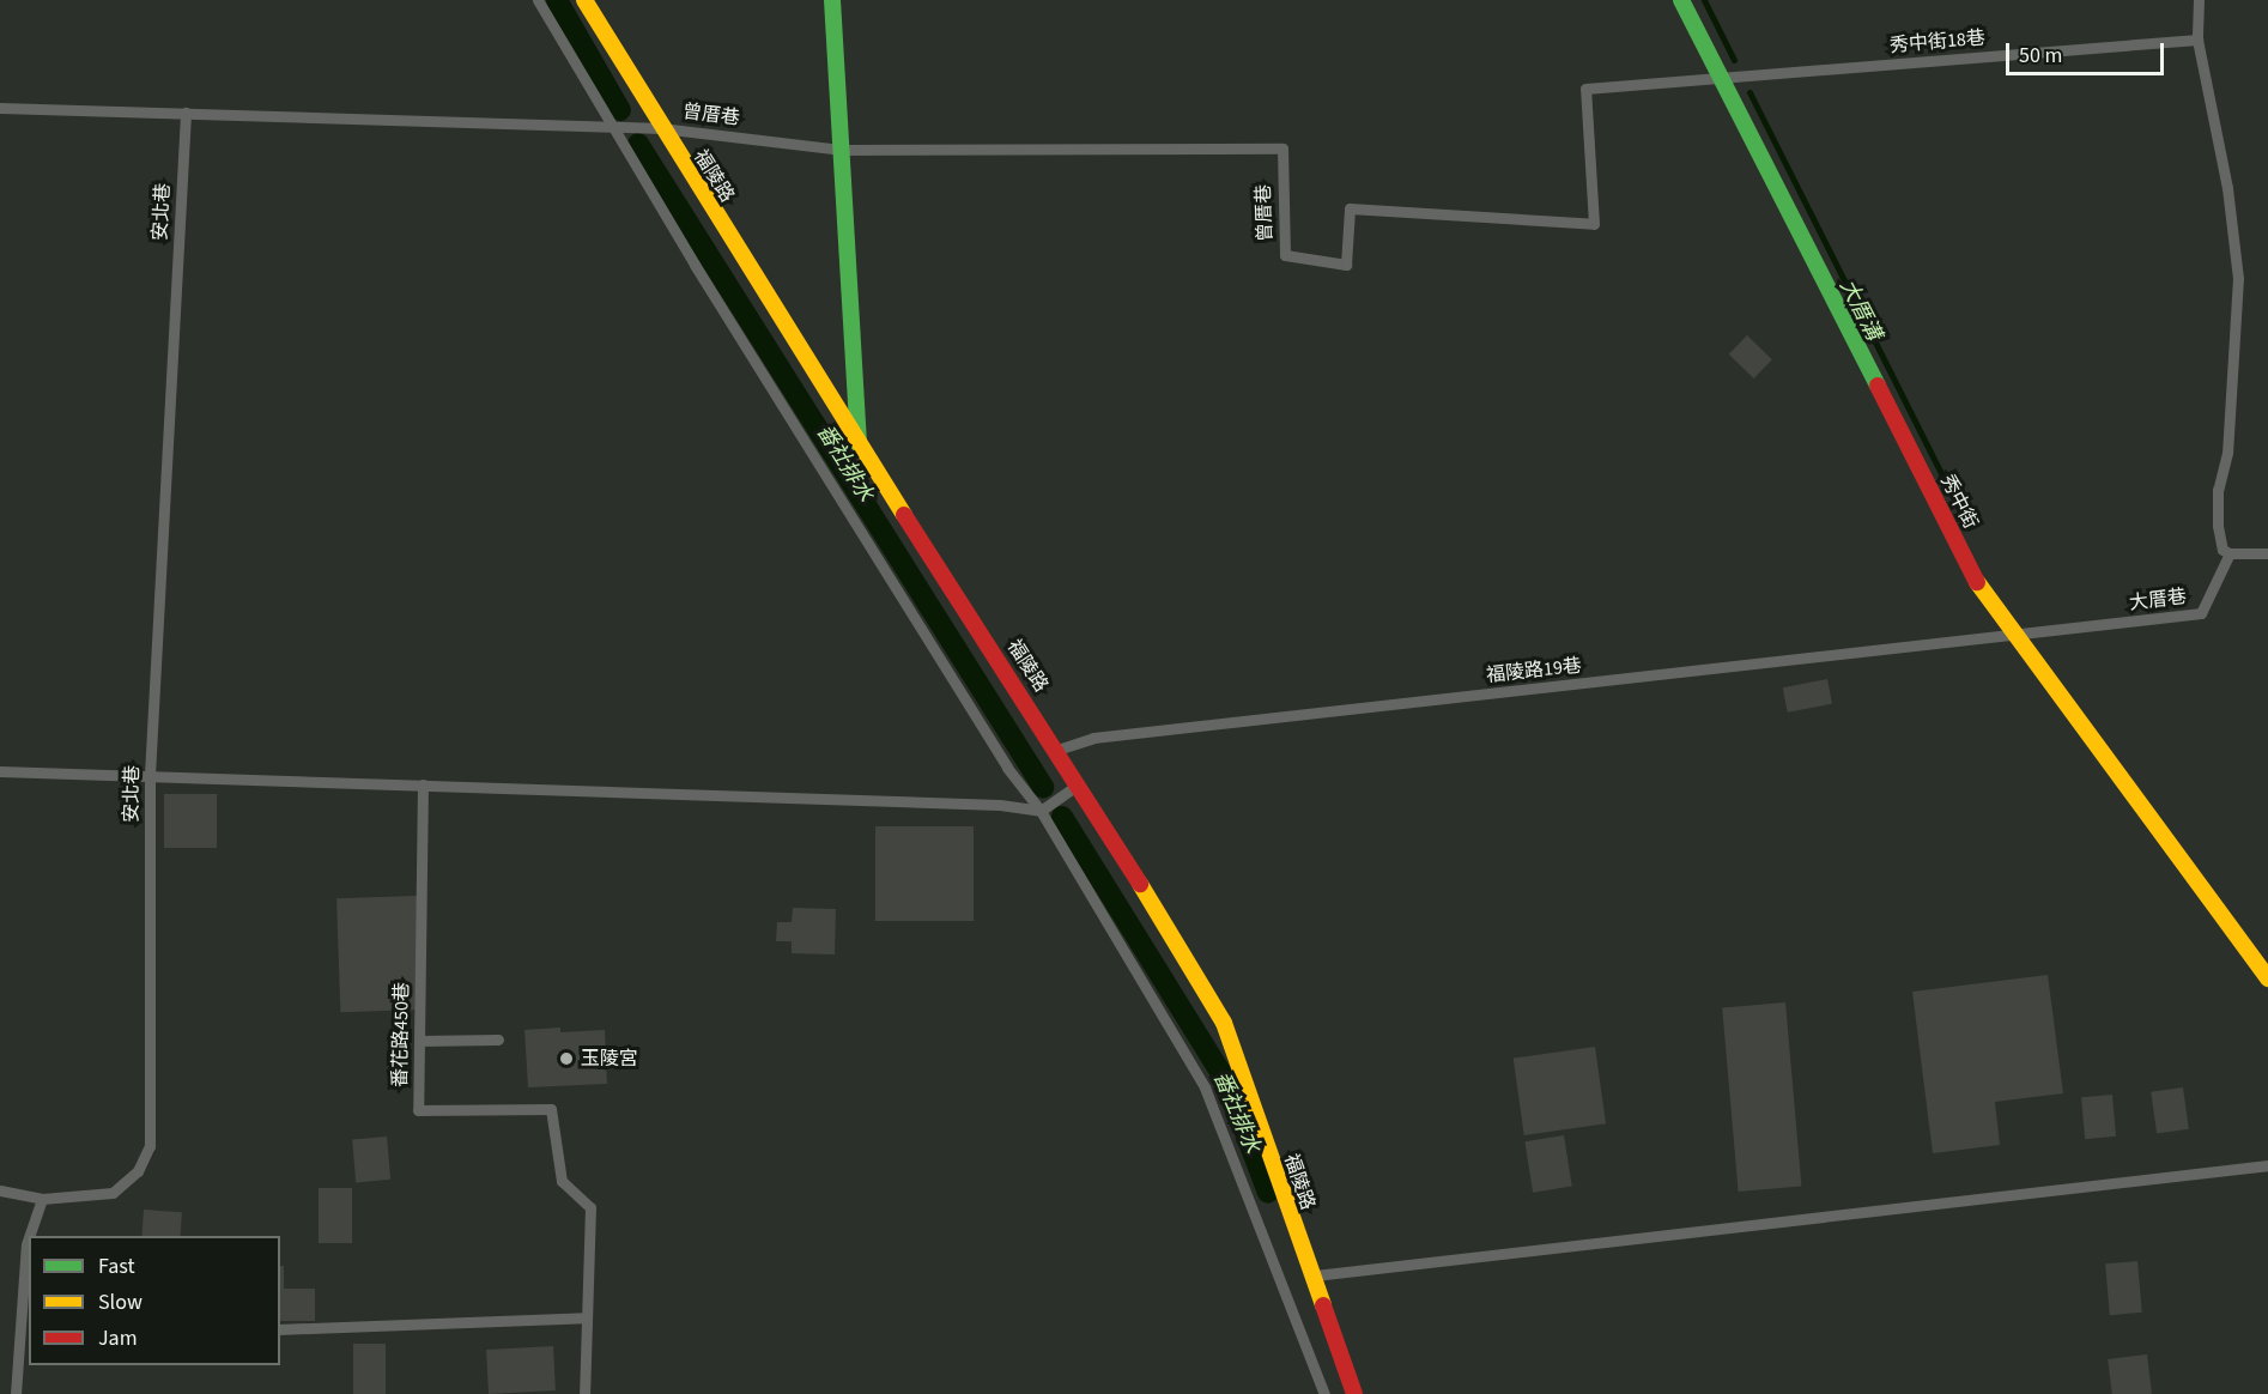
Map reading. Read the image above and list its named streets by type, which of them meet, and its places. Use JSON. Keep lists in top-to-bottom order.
{
  "streets": {
    "street": ["福陵路", "秀中街"],
    "lane": [
      "秀中街18巷",
      "曾厝巷",
      "安北巷",
      "大厝巷",
      "福陵路19巷",
      "番花路450巷"
    ]
  },
  "crossings": [
    ["秀中街18巷", "曾厝巷"],
    ["秀中街18巷", "秀中街"],
    ["曾厝巷", "福陵路"],
    ["曾厝巷", "秀中街"],
    ["福陵路", "福陵路19巷"],
    ["秀中街", "大厝巷"],
    ["秀中街", "福陵路19巷"],
    ["大厝巷", "福陵路19巷"]
  ],
  "water": ["大厝溝", "番社排水"],
  "places": ["玉陵宮"],
  "legend": ["Fast", "Slow", "Jam"],
  "scale_bar": "50 m"
}
